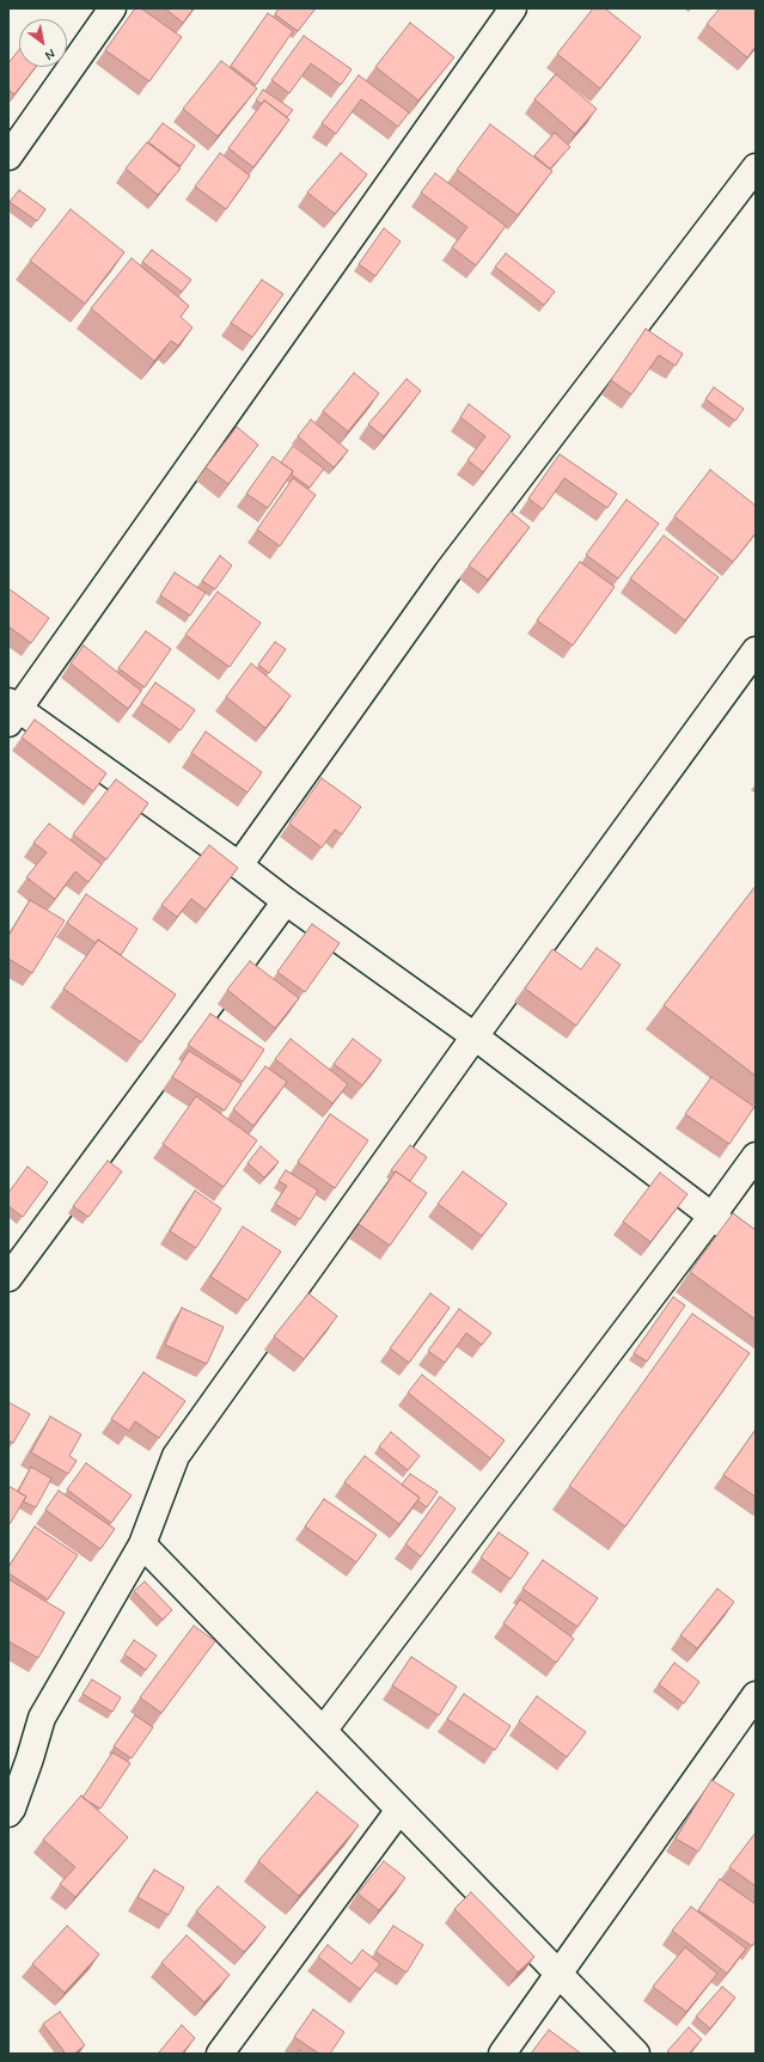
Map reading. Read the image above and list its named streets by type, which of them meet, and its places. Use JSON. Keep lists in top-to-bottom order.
{
  "north": "bottom right"
}
